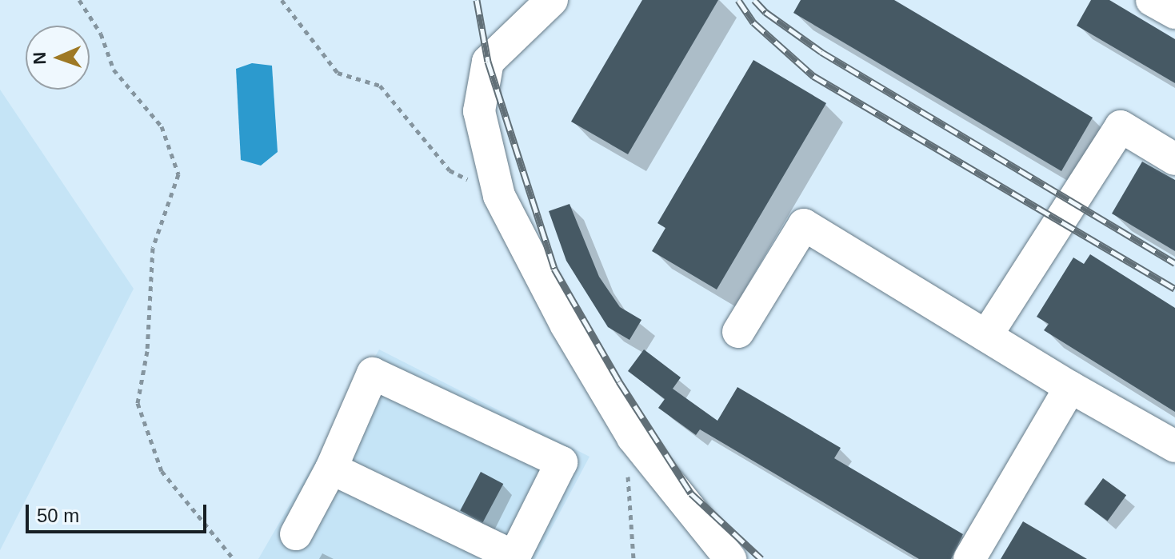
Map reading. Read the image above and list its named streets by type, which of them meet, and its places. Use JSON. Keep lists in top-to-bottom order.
{
  "scale_bar": "50 m",
  "north": "left"
}
